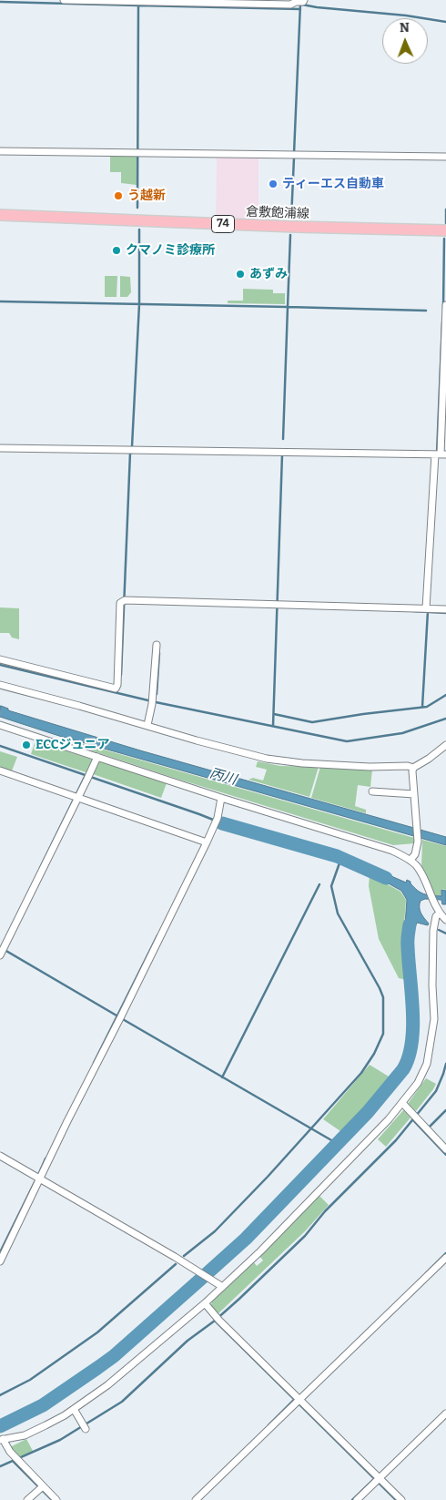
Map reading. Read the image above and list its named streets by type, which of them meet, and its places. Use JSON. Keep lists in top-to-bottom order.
{
  "streets": {
    "main road": ["倉敷飽浦線", "74"]
  },
  "water": ["丙川"],
  "places": [
    "ティーエス自動車",
    "う越新",
    "クマノミ診療所",
    "あずみ",
    "ECCジュニア"
  ],
  "north": "top"
}
